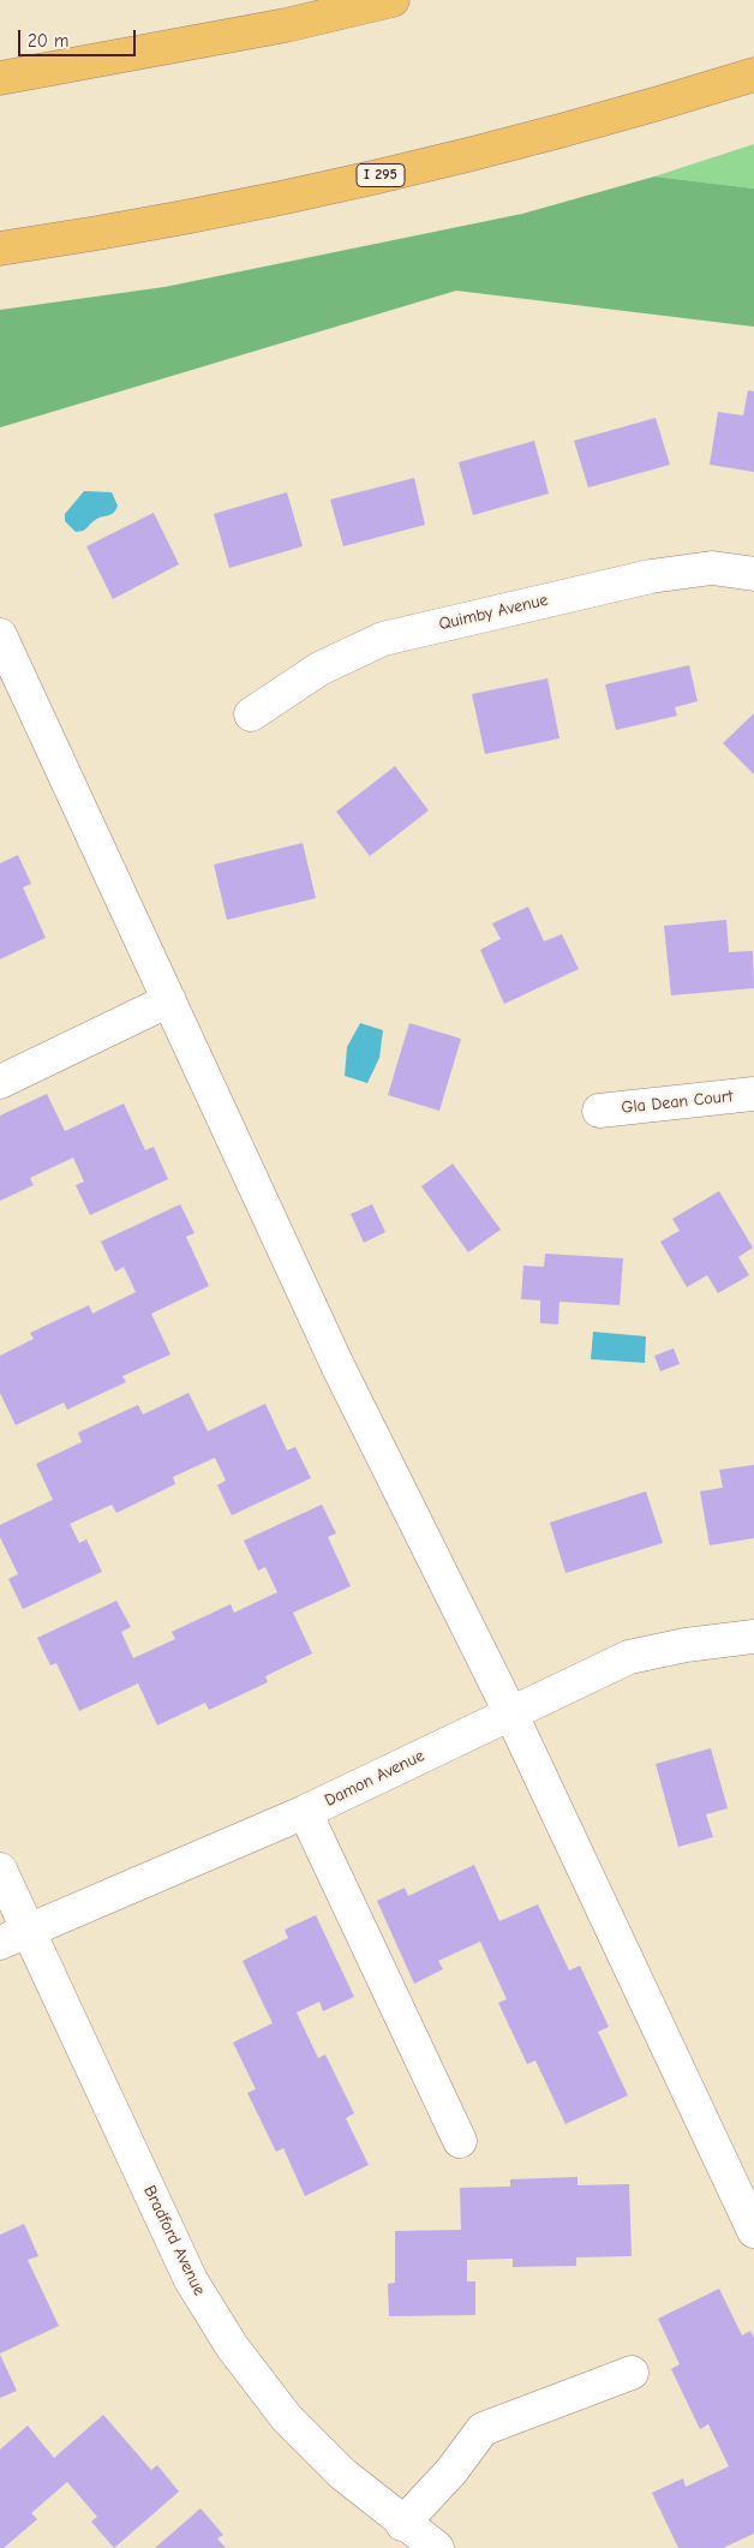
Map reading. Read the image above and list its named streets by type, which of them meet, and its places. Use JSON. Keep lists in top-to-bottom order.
{
  "streets": {
    "highway": ["I 295"],
    "street": [
      "Quimby Avenue",
      "Gla Dean Court",
      "Damon Avenue",
      "Bradford Avenue"
    ]
  },
  "crossings": [
    ["Damon Avenue", "Bradford Avenue"]
  ],
  "scale_bar": "20 m"
}
